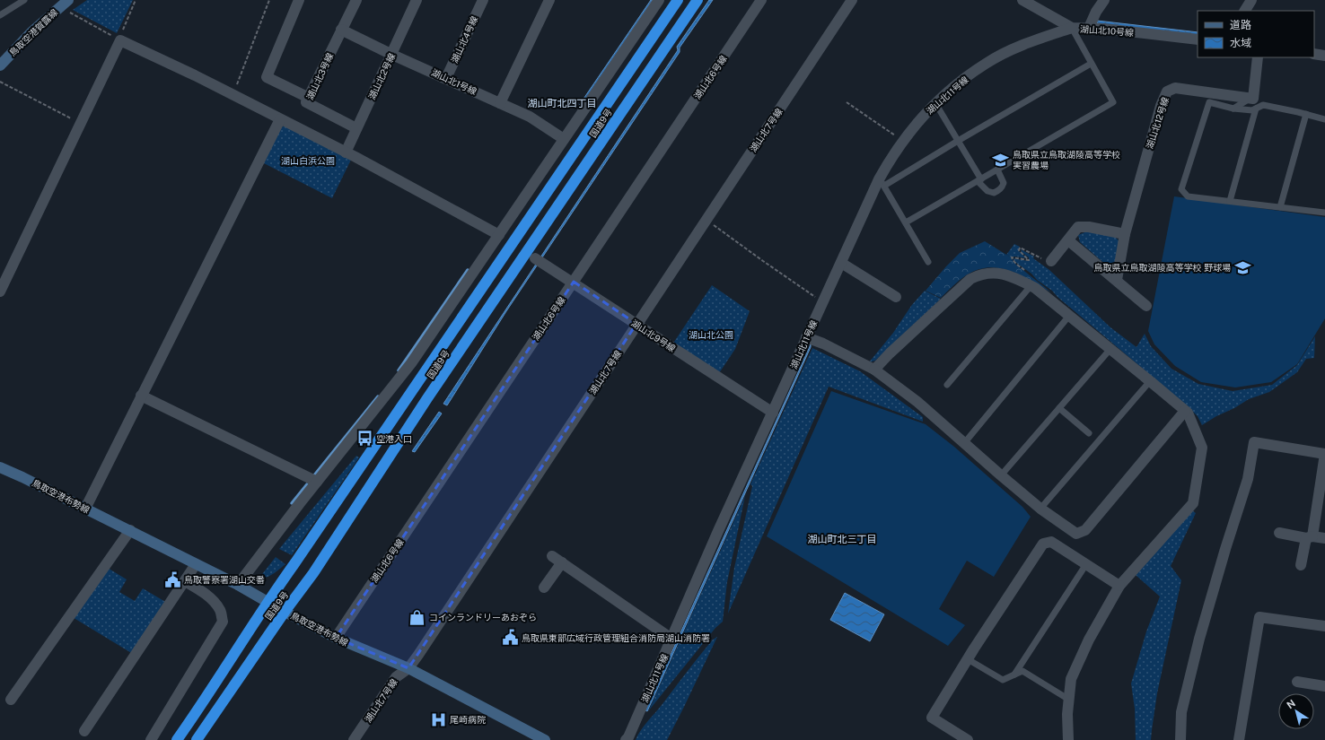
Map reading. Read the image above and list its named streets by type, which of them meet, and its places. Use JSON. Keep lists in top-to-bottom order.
{
  "streets": {
    "highway": ["国道9号"],
    "main road": ["鳥取空港賀露線", "鳥取空港布勢線"],
    "street": [
      "湖山北10号線",
      "湖山北4号線",
      "湖山北3号線",
      "湖山北2号線",
      "湖山北6号線",
      "湖山北1号線",
      "湖山北11号線",
      "湖山北12号線",
      "湖山北7号線",
      "湖山北9号線"
    ]
  },
  "crossings": [
    ["湖山北10号線", "湖山北11号線"],
    ["湖山北4号線", "湖山北1号線"],
    ["湖山北3号線", "湖山北2号線"],
    ["湖山北3号線", "湖山北1号線"],
    ["湖山北2号線", "湖山北1号線"],
    ["湖山北6号線", "湖山北9号線"],
    ["湖山北6号線", "鳥取空港布勢線"],
    ["湖山北11号線", "湖山北9号線"],
    ["国道9号", "鳥取空港布勢線"],
    ["湖山北7号線", "湖山北9号線"],
    ["湖山北7号線", "鳥取空港布勢線"]
  ],
  "districts": ["湖山町北四丁目", "湖山町北三丁目"],
  "parks": ["湖山白浜公園", "湖山北公園"],
  "places": {
    "school or university": ["鳥取県立鳥取湖陵高等学校 実習農場", "鳥取県立鳥取湖陵高等学校 野球場"],
    "bus stop": ["空港入口"],
    "public building": ["鳥取警察署湖山交番", "鳥取県東部広域行政管理組合消防局湖山消防署"],
    "shop": ["コインランドリーあおぞら"],
    "hospital": ["尾崎病院"]
  },
  "legend": ["道路", "水域"],
  "north": "top left"
}
